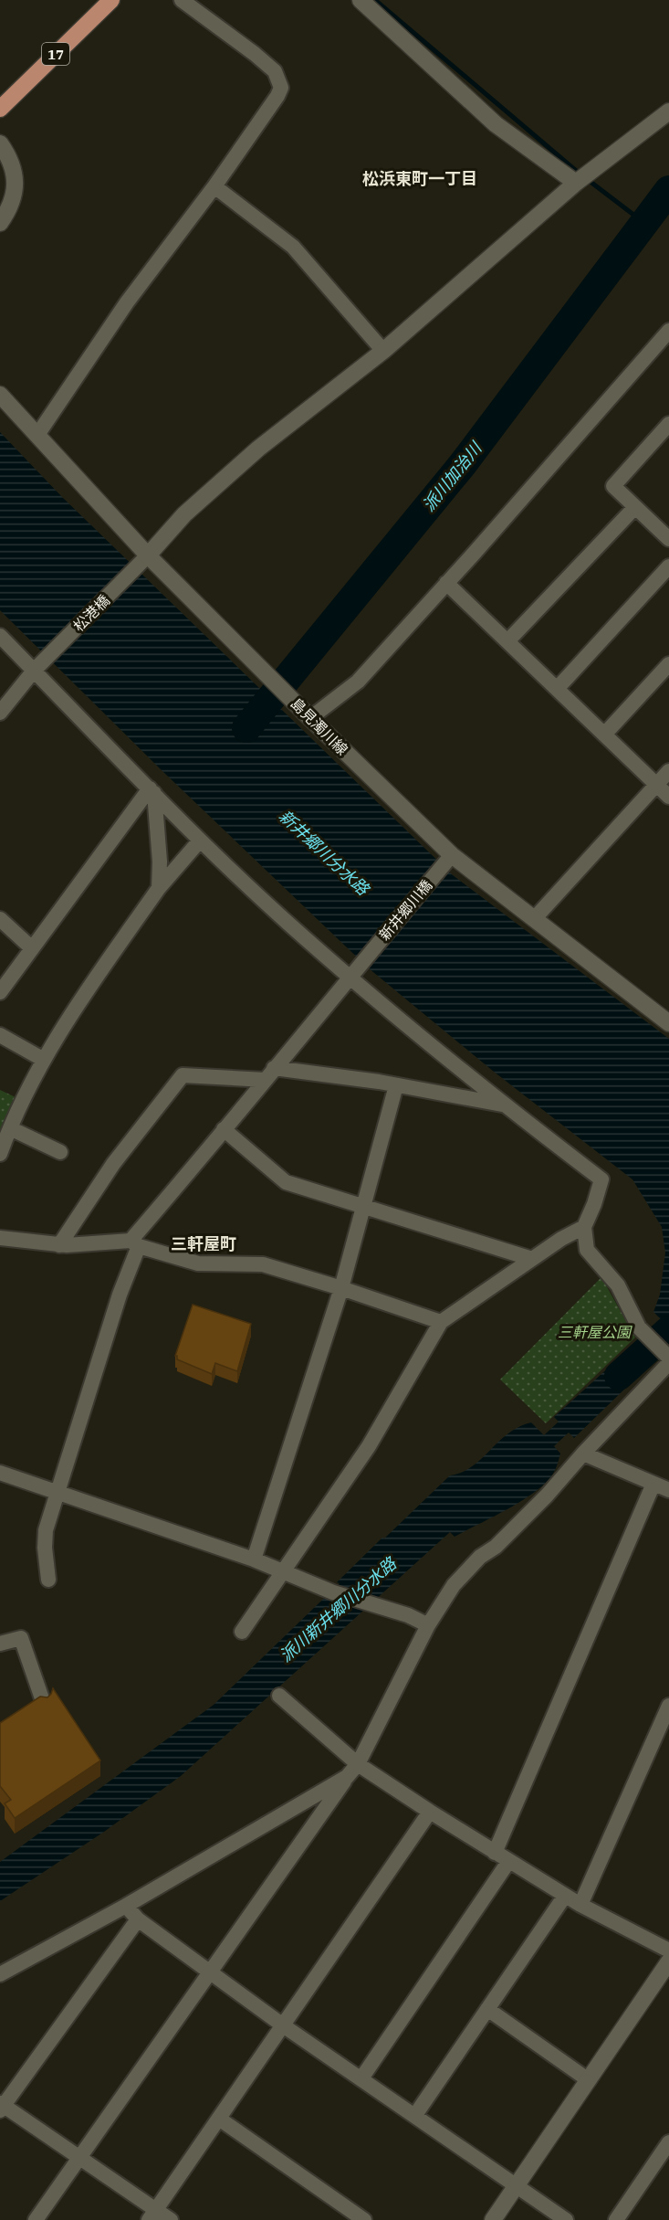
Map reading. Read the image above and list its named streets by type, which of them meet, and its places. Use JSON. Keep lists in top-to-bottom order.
{
  "streets": {
    "main road": ["17"],
    "street": ["松港橋", "島見濁川線", "新井郷川橋"]
  },
  "crossings": [
    ["松港橋", "島見濁川線"],
    ["島見濁川線", "新井郷川橋"]
  ],
  "districts": ["松浜東町一丁目", "三軒屋町"],
  "water": ["派川加治川", "新井郷川分水路", "派川新井郷川分水路"],
  "parks": ["三軒屋公園"]
}
